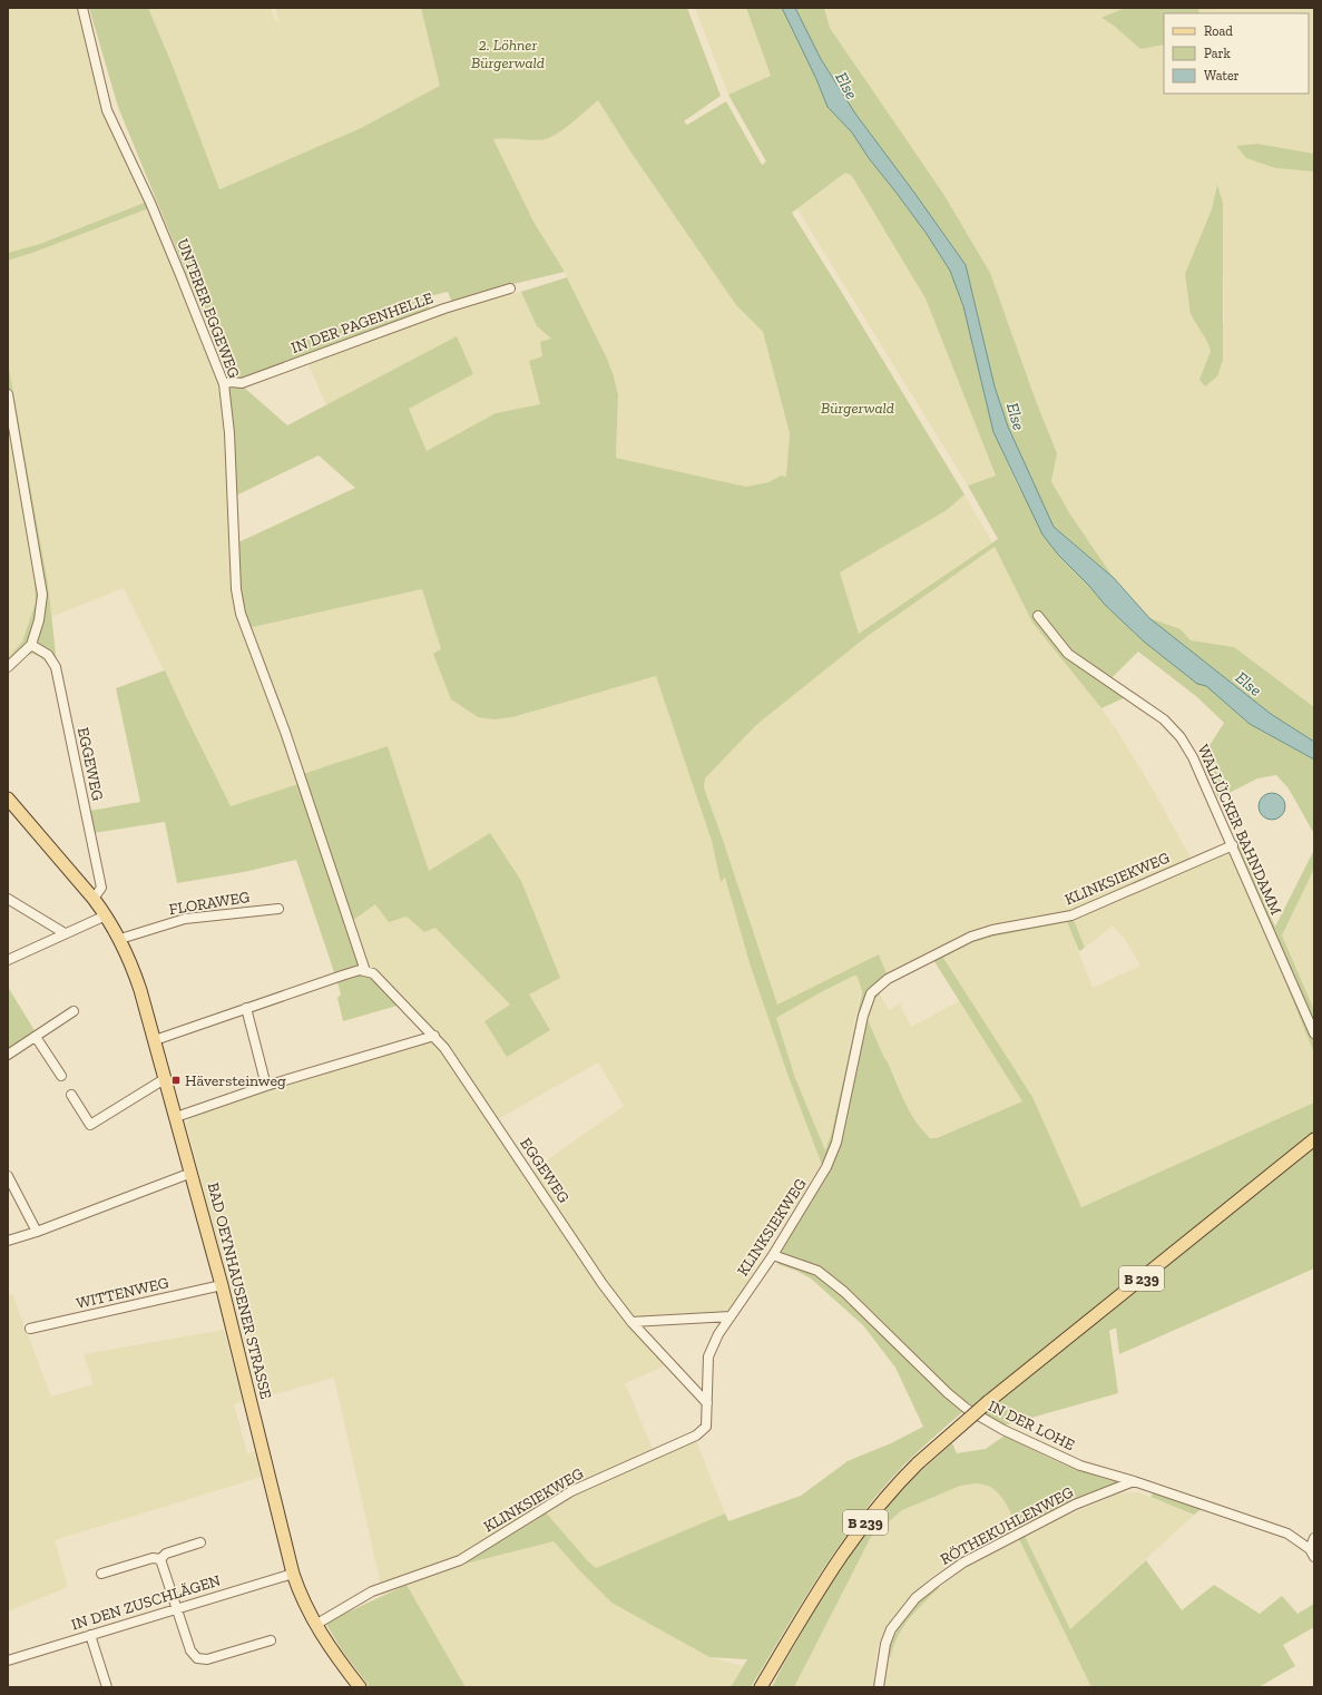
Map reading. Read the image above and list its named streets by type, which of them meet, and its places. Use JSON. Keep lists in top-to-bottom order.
{
  "streets": {
    "main road": ["B 239", "BAD OEYNHAUSENER STRASSE"],
    "street": [
      "UNTERER EGGEWEG",
      "IN DER PAGENHELLE",
      "EGGEWEG",
      "WALLÜCKER BAHNDAMM",
      "KLINKSIEKWEG",
      "FLORAWEG",
      "WITTENWEG",
      "IN DER LOHE",
      "RÖTHEKUHLENWEG",
      "IN DEN ZUSCHLÄGEN"
    ]
  },
  "crossings": [
    ["UNTERER EGGEWEG", "IN DER PAGENHELLE"],
    ["UNTERER EGGEWEG", "EGGEWEG"],
    ["EGGEWEG", "KLINKSIEKWEG"],
    ["EGGEWEG", "BAD OEYNHAUSENER STRASSE"],
    ["WALLÜCKER BAHNDAMM", "KLINKSIEKWEG"],
    ["KLINKSIEKWEG", "BAD OEYNHAUSENER STRASSE"],
    ["KLINKSIEKWEG", "IN DER LOHE"],
    ["FLORAWEG", "BAD OEYNHAUSENER STRASSE"],
    ["BAD OEYNHAUSENER STRASSE", "WITTENWEG"],
    ["BAD OEYNHAUSENER STRASSE", "IN DEN ZUSCHLÄGEN"],
    ["IN DER LOHE", "RÖTHEKUHLENWEG"]
  ],
  "water": ["Else"],
  "parks": ["2. Löhner Bürgerwald", "Bürgerwald"],
  "places": {
    "transit": ["Häversteinweg"]
  },
  "legend": ["Road", "Park", "Water"]
}
